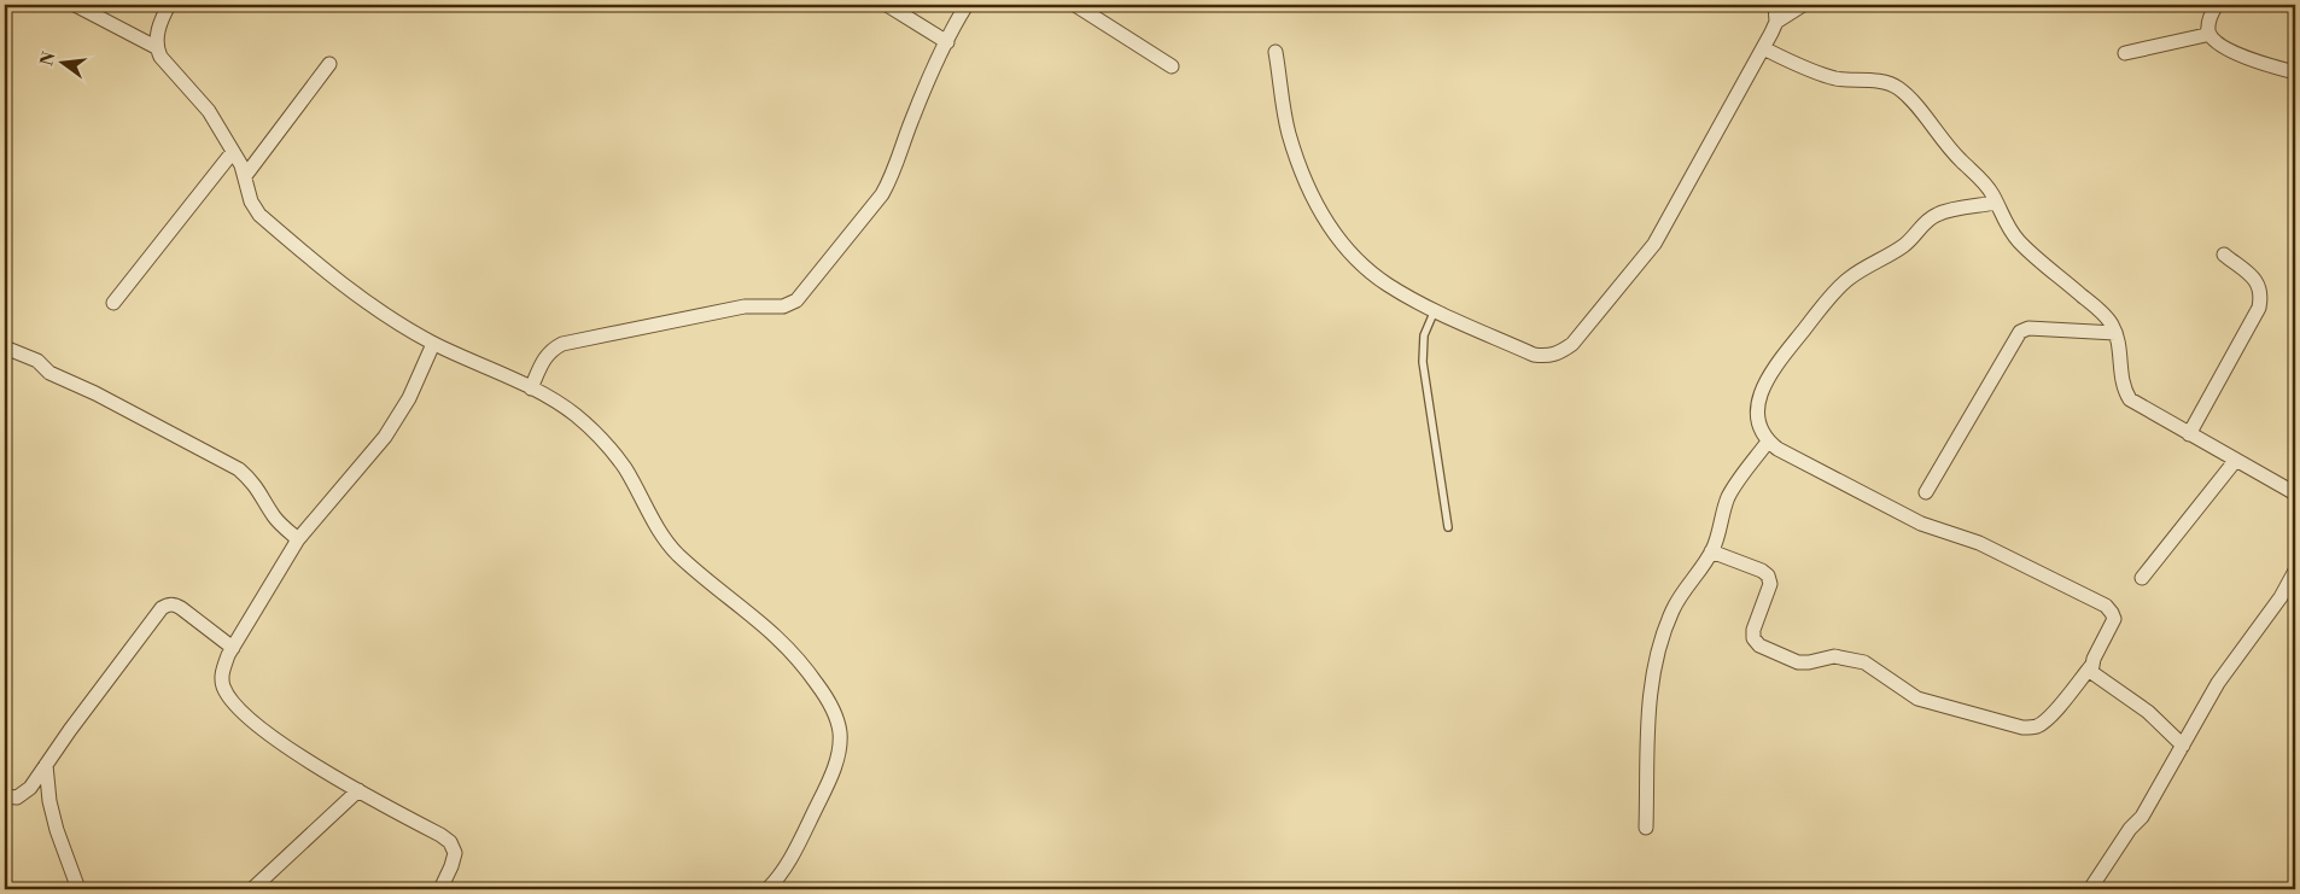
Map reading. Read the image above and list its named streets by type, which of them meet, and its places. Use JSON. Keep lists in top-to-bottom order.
{
  "north": "left"
}
